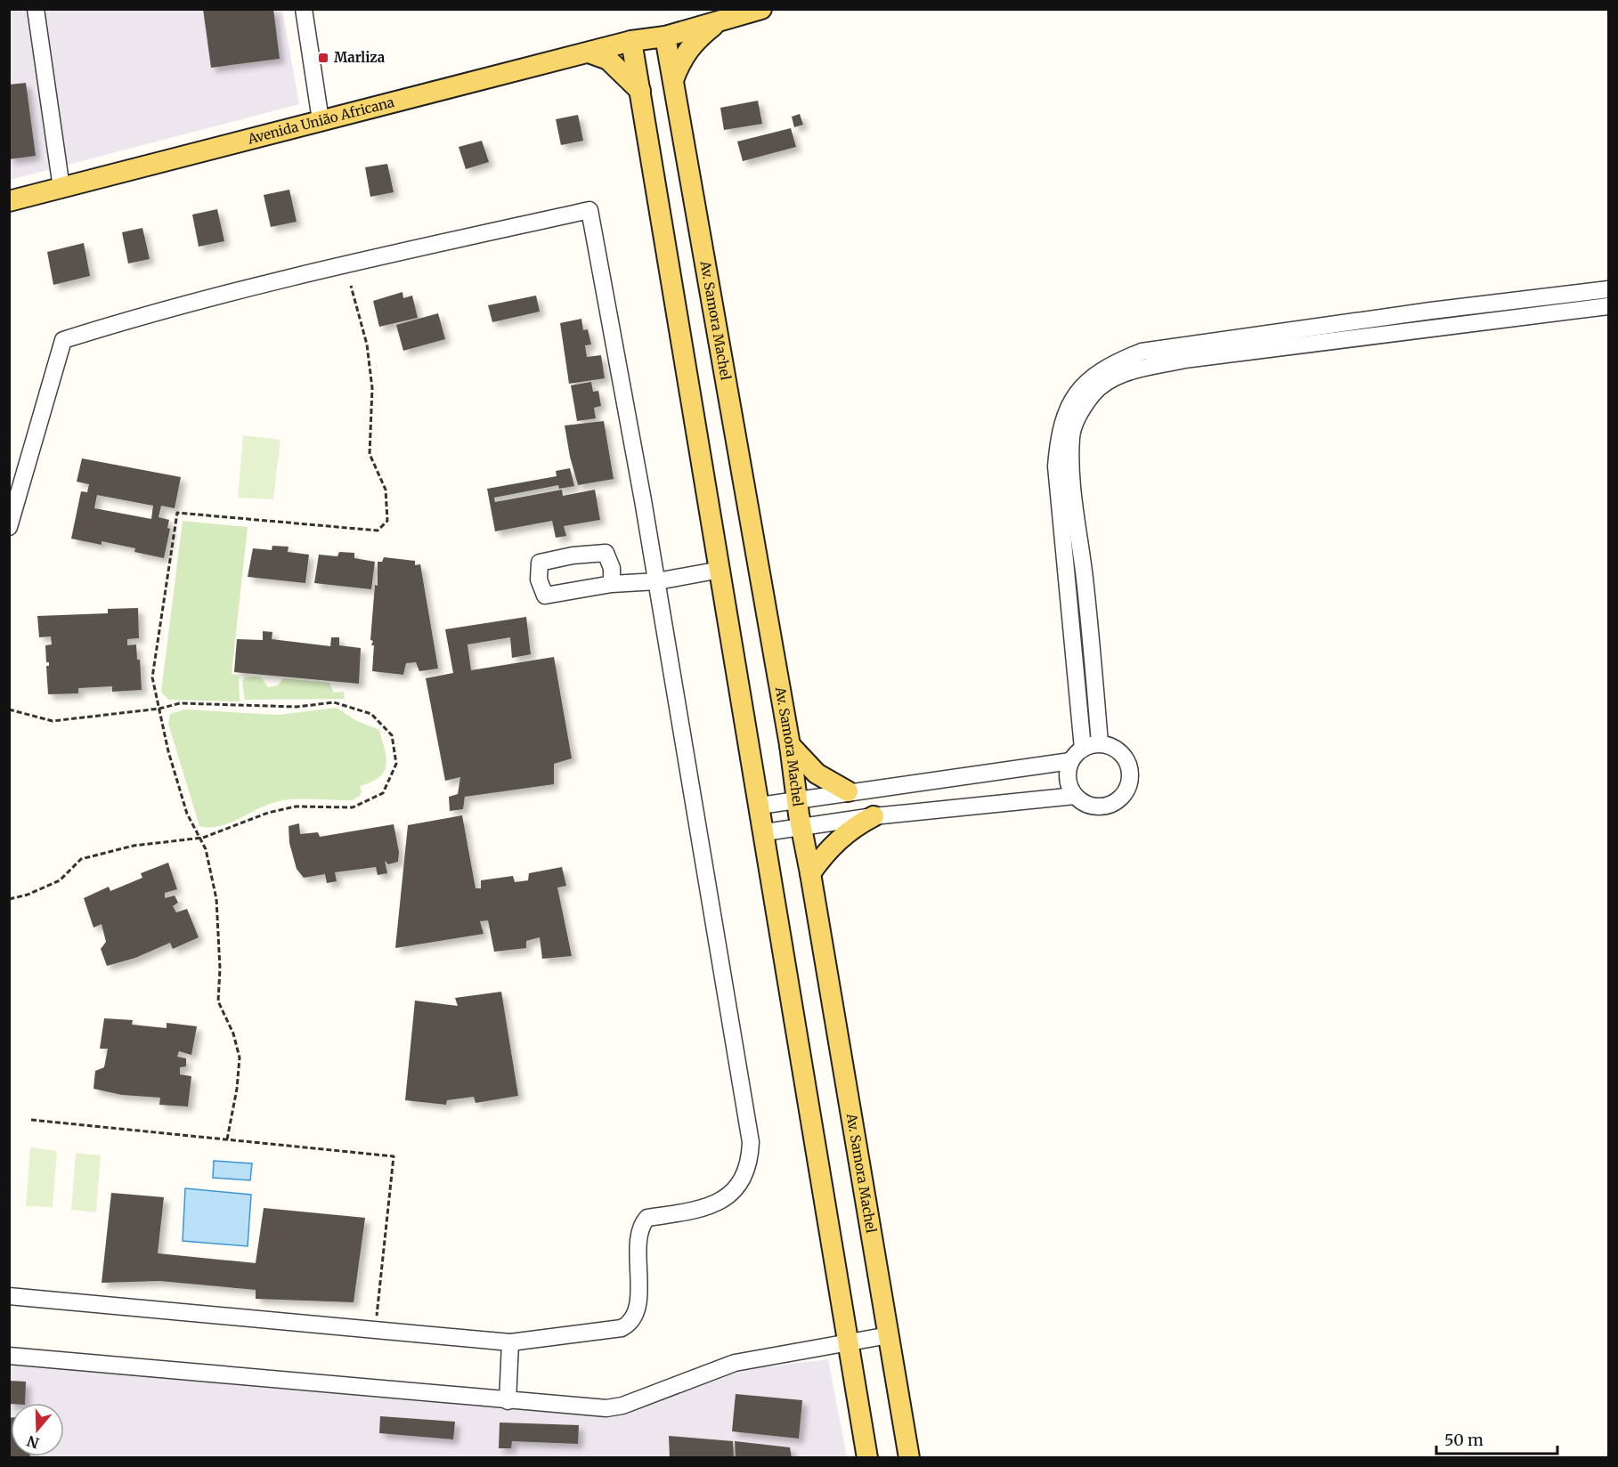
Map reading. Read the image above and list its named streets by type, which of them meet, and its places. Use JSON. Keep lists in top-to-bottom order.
{
  "streets": {
    "main road": ["Avenida União Africana", "Av. Samora Machel"]
  },
  "crossings": [
    ["Avenida União Africana", "Av. Samora Machel"]
  ],
  "places": {
    "transit": ["Marliza"]
  },
  "scale_bar": "50 m",
  "north": "bottom"
}
